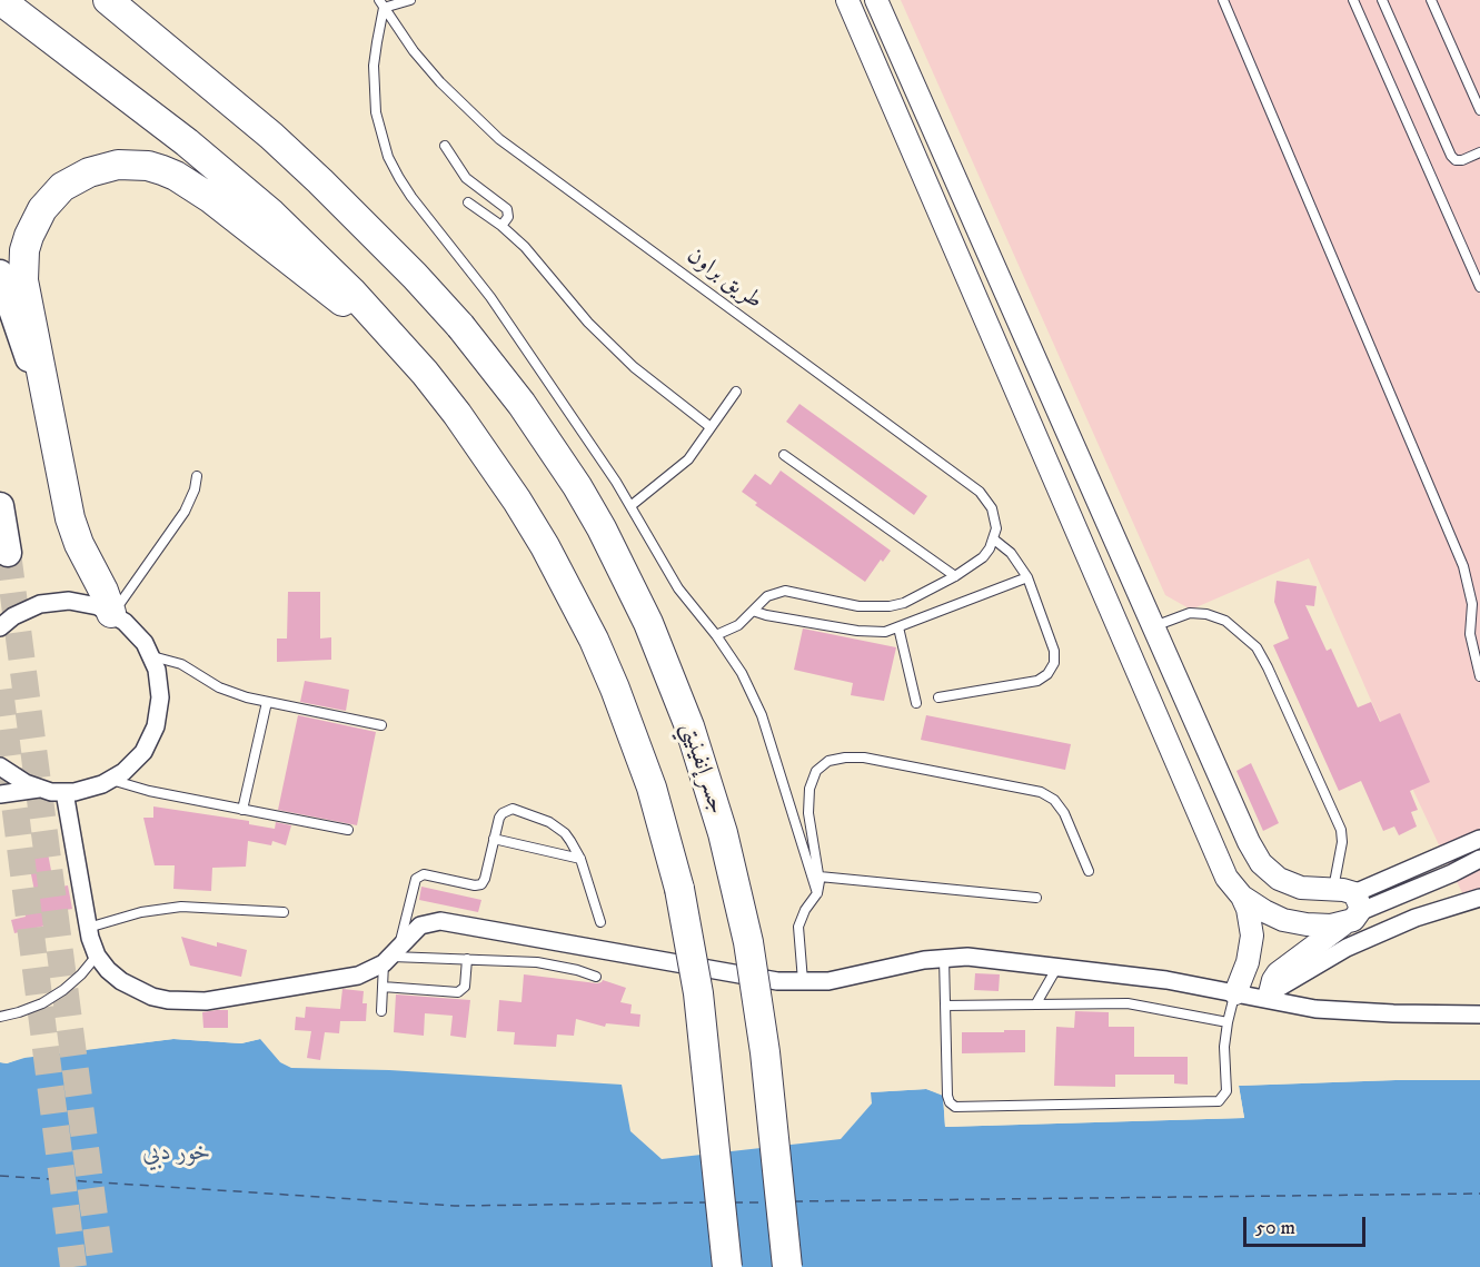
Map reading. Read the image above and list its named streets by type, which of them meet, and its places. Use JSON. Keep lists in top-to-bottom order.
{
  "streets": {
    "highway": ["جسر إنفينيتي"],
    "lane": ["طريق براون"]
  },
  "water": ["خور دبي"],
  "scale_bar": "50 m"
}
